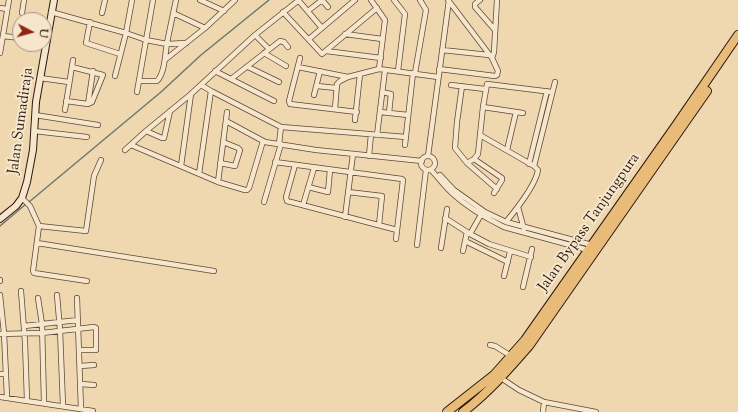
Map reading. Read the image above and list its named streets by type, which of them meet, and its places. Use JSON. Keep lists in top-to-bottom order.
{
  "streets": {
    "highway": ["Jalan Bypass Tanjungpura"],
    "street": ["Jalan Sumadiraja"]
  },
  "north": "right"
}
